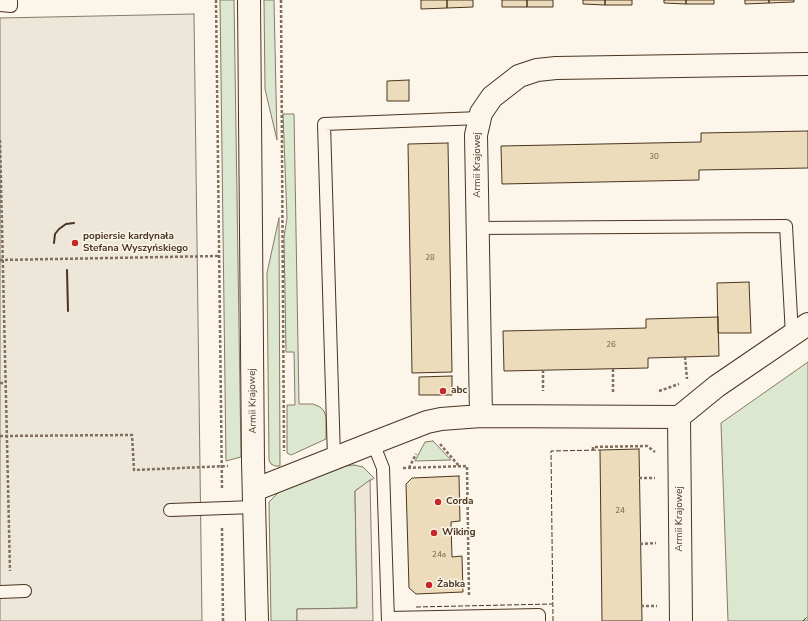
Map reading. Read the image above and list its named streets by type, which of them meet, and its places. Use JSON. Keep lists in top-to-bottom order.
{
  "streets": {
    "street": ["Armii Krajowej"]
  },
  "places": [
    "popiersie kardynała Stefana Wyszyńskiego",
    "abc",
    "Corda",
    "Wiking",
    "Żabka"
  ],
  "house_numbers": [
    "30",
    "28",
    "26",
    "24",
    "24a"
  ]
}
